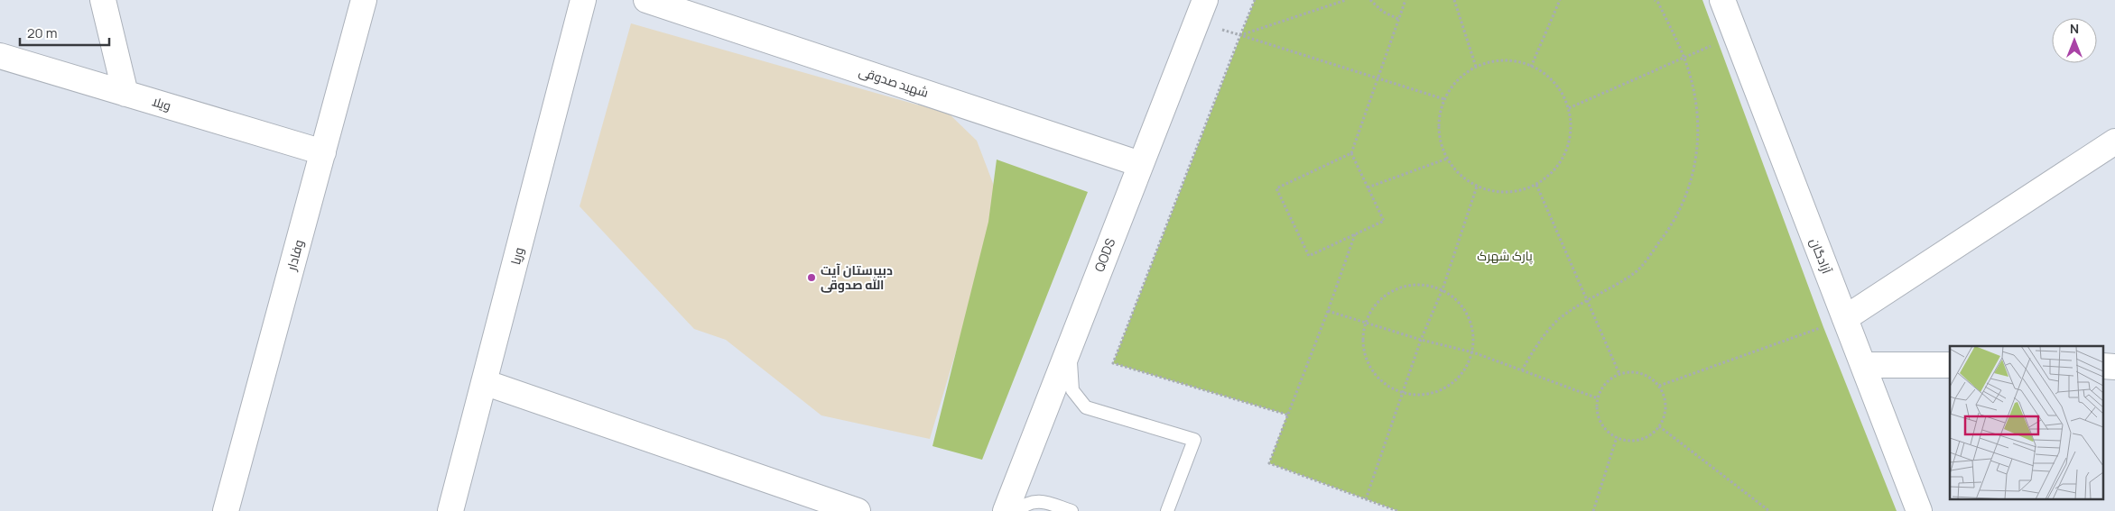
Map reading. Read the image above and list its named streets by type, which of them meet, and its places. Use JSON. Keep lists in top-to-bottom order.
{
  "streets": {
    "street": [
      "شهید صدوقی",
      "ویلا",
      "وفادار",
      "QODS",
      "وریا",
      "آزادگان"
    ]
  },
  "crossings": [
    ["شهید صدوقی", "QODS"],
    ["ویلا", "وفادار"]
  ],
  "parks": ["پارک شهرک"],
  "places": ["دبیرستان آیت الله صدوقی"],
  "scale_bar": "20 m",
  "north": "top"
}
